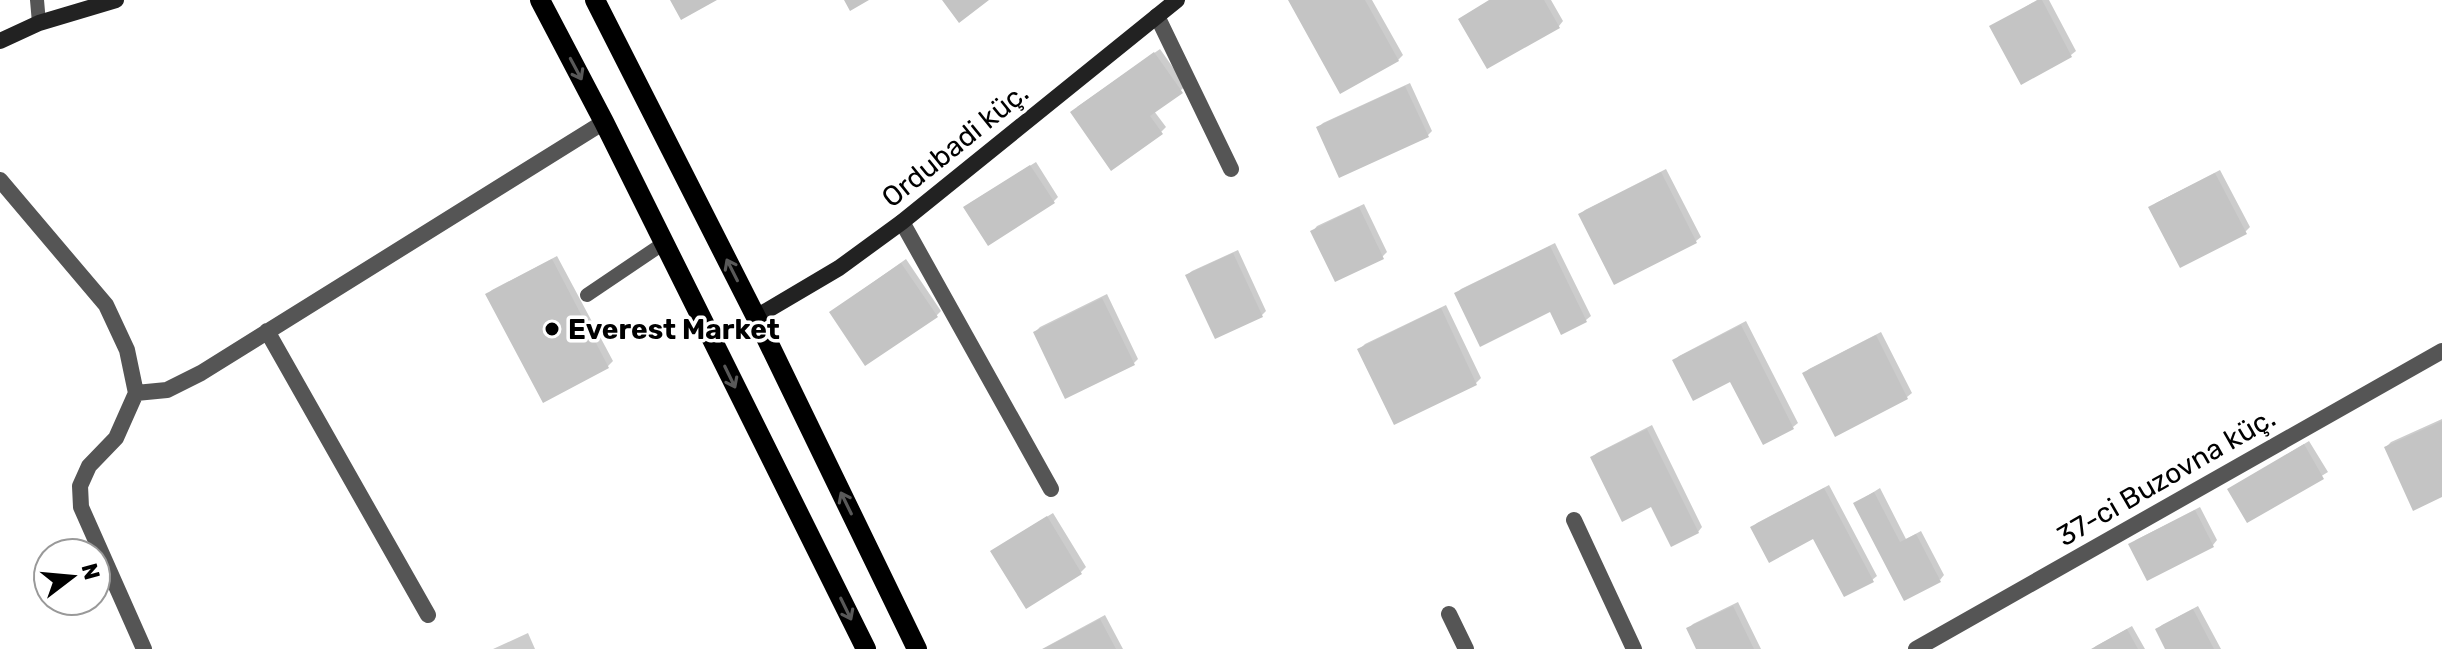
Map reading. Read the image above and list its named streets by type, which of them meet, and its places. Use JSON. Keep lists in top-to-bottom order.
{
  "streets": {
    "street": ["Ordubadi küç.", "37-ci Buzovna küç."]
  },
  "places": ["Everest Market"],
  "north": "right"
}
